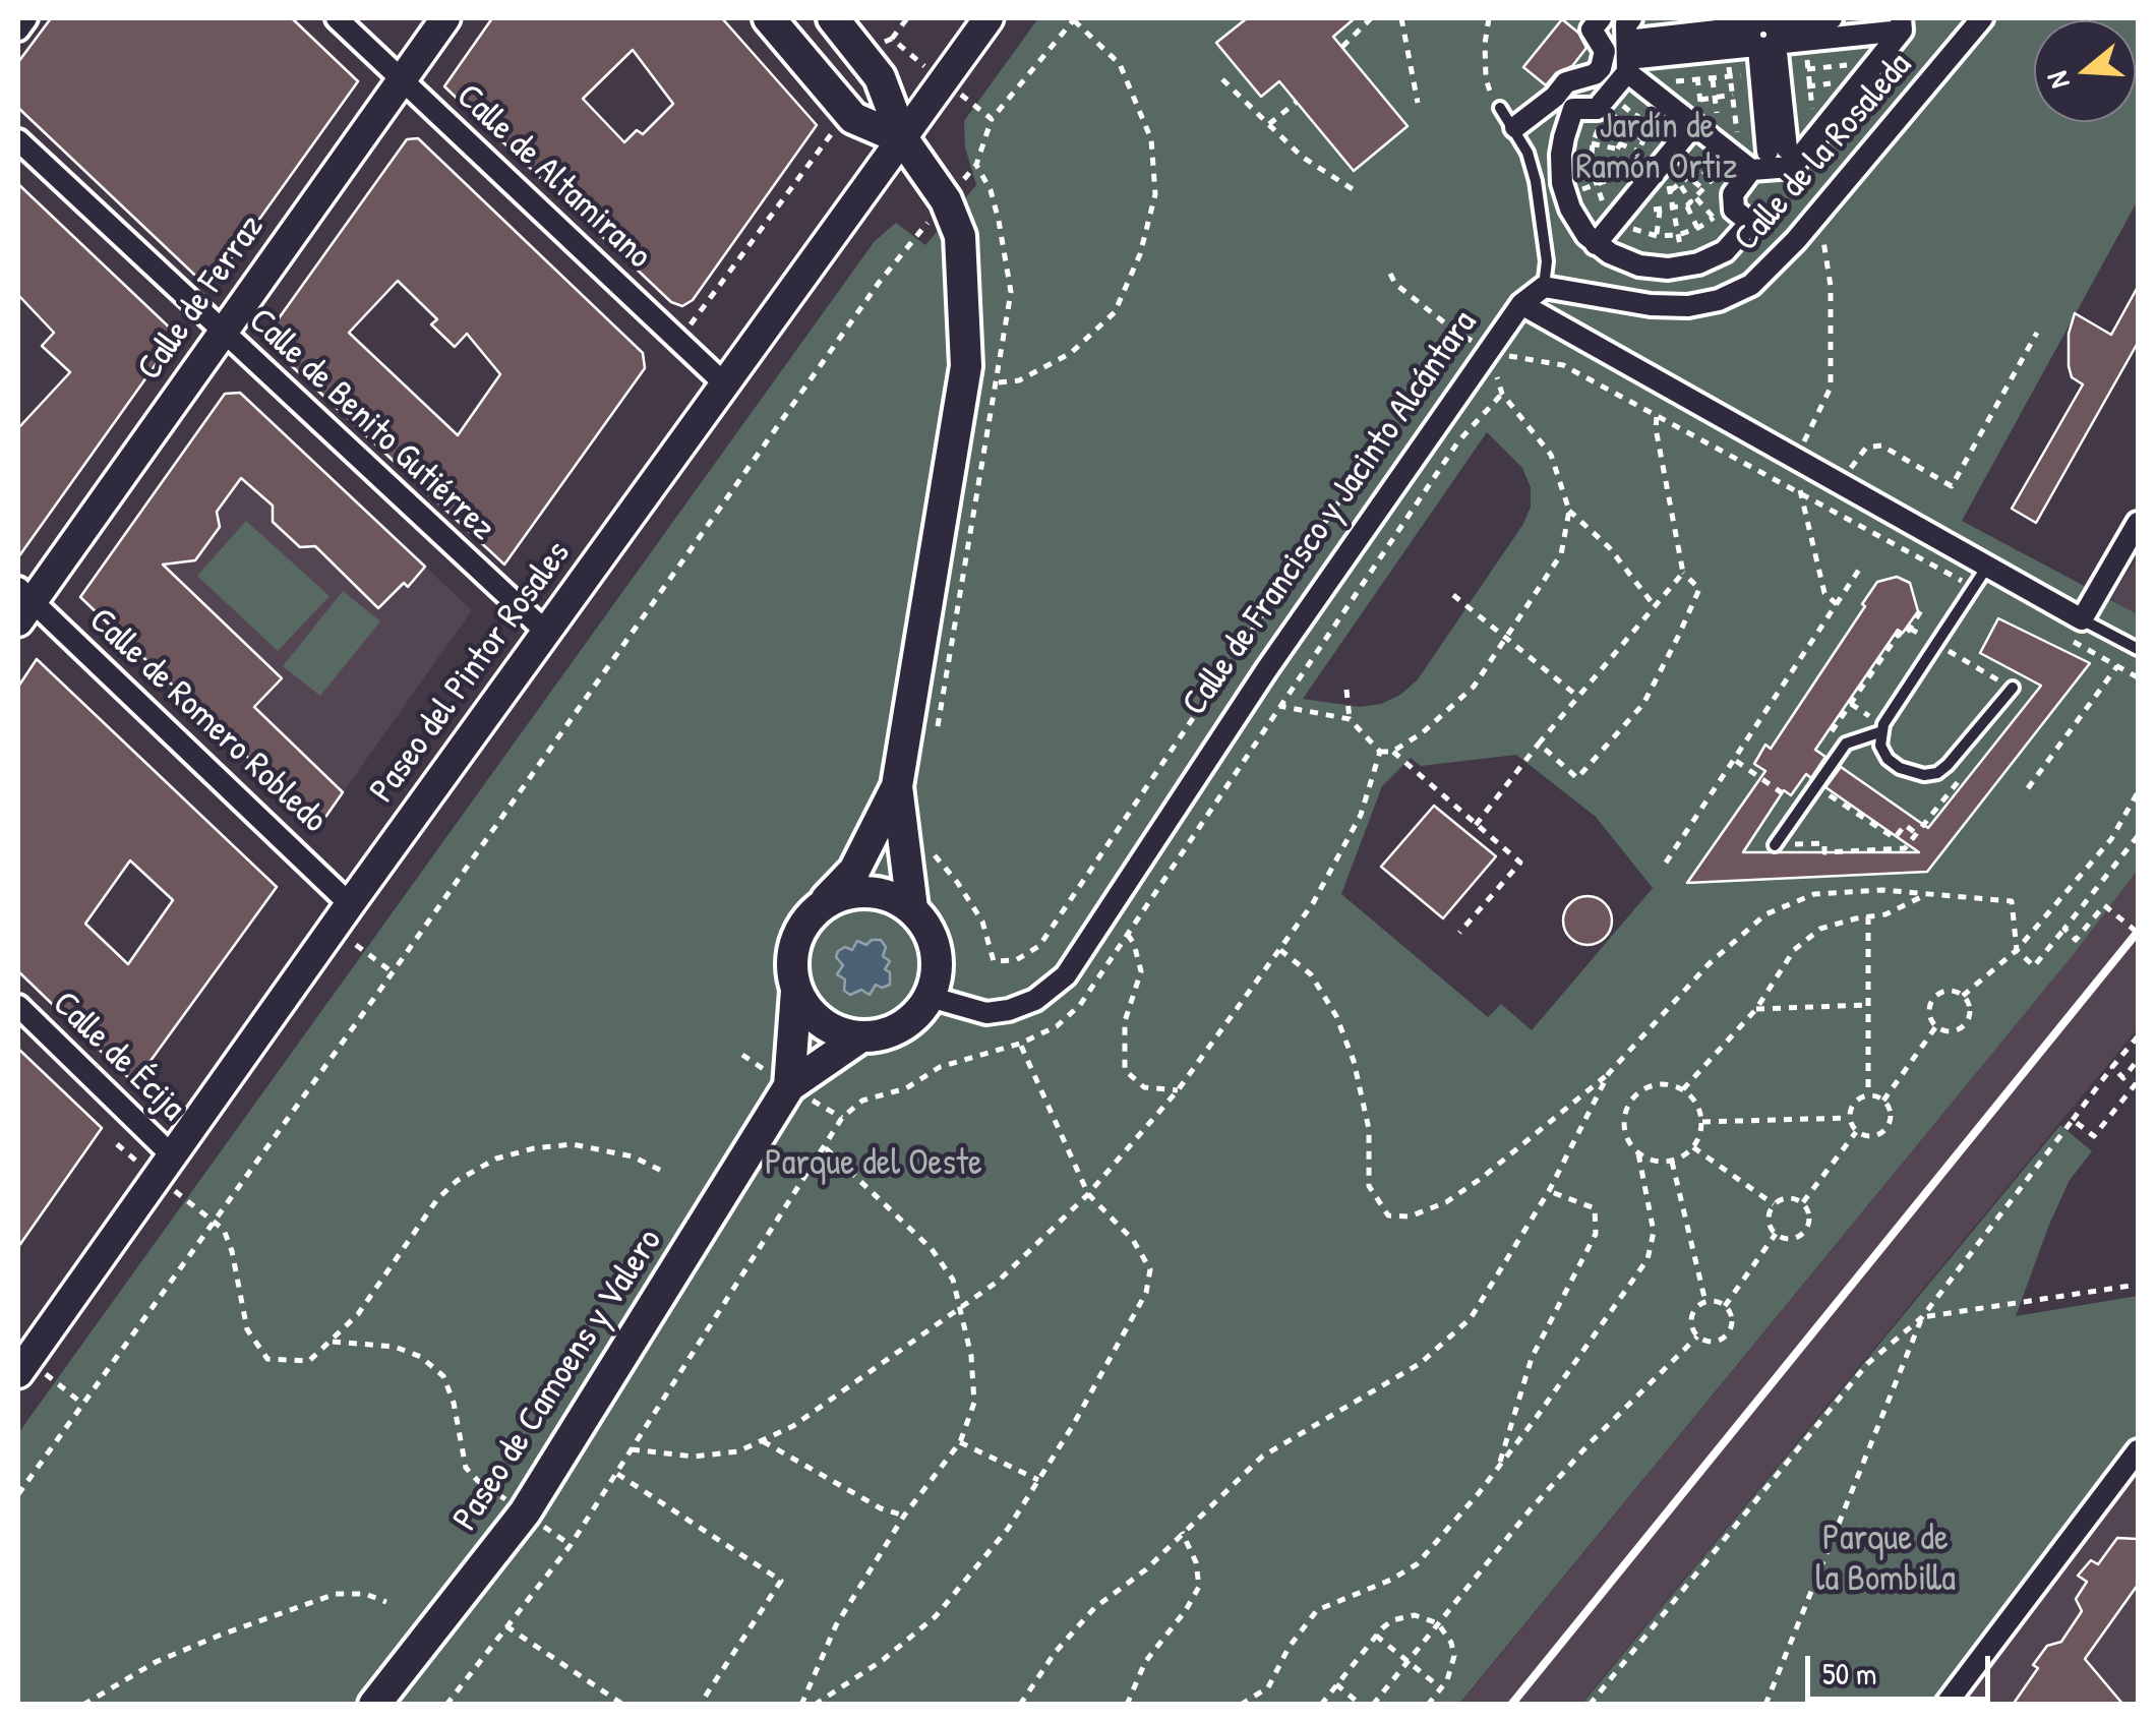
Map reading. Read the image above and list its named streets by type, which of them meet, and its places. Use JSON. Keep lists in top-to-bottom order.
{
  "streets": {
    "main road": ["Calle de Ferraz", "Paseo del Pintor Rosales", "Paseo de Camoens y Valero"],
    "street": [
      "Calle de la Rosaleda",
      "Calle de Altamirano",
      "Calle de Benito Gutiérrez",
      "Calle de Francisco y Jacinto Alcántara",
      "Calle de Romero Robledo",
      "Calle de Écija"
    ]
  },
  "crossings": [
    ["Calle de Altamirano", "Calle de Ferraz"],
    ["Calle de Altamirano", "Paseo del Pintor Rosales"],
    ["Calle de Ferraz", "Calle de Benito Gutiérrez"],
    ["Calle de Ferraz", "Calle de Romero Robledo"],
    ["Calle de Benito Gutiérrez", "Paseo del Pintor Rosales"],
    ["Paseo del Pintor Rosales", "Calle de Romero Robledo"],
    ["Paseo del Pintor Rosales", "Calle de Écija"]
  ],
  "parks": ["Jardín de Ramón Ortiz", "Parque del Oeste", "Parque de la Bombilla"],
  "scale_bar": "50 m",
  "north": "left"
}
